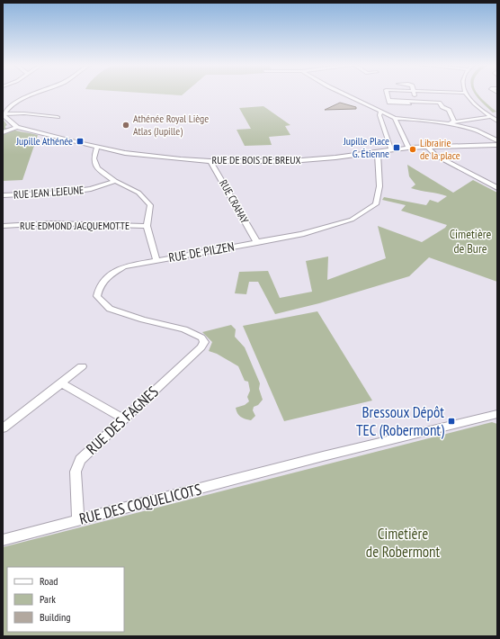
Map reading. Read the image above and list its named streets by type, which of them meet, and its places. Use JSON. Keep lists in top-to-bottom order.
{
  "streets": {
    "street": [
      "RUE DE BOIS DE BREUX",
      "RUE JEAN LEJEUNE",
      "RUE CRAHAY",
      "RUE EDMOND JACQUEMOTTE",
      "RUE DE PILZEN",
      "RUE DES FAGNES",
      "RUE DES COQUELICOTS"
    ]
  },
  "crossings": [
    ["RUE DE BOIS DE BREUX", "RUE CRAHAY"],
    ["RUE DE BOIS DE BREUX", "RUE DE PILZEN"],
    ["RUE CRAHAY", "RUE DE PILZEN"],
    ["RUE DE PILZEN", "RUE DES FAGNES"],
    ["RUE DES FAGNES", "RUE DES COQUELICOTS"]
  ],
  "parks": ["Cimetière de Bure", "Cimetière de Robermont"],
  "places": {
    "other": ["Athénée Royal Liège Atlas (Jupille)", "Librairie de la place"],
    "transit": ["Jupille Athénée", "Jupille Place G. Étienne", "Bressoux Dépôt TEC (Robermont)"]
  },
  "legend": ["Road", "Park", "Building"]
}
